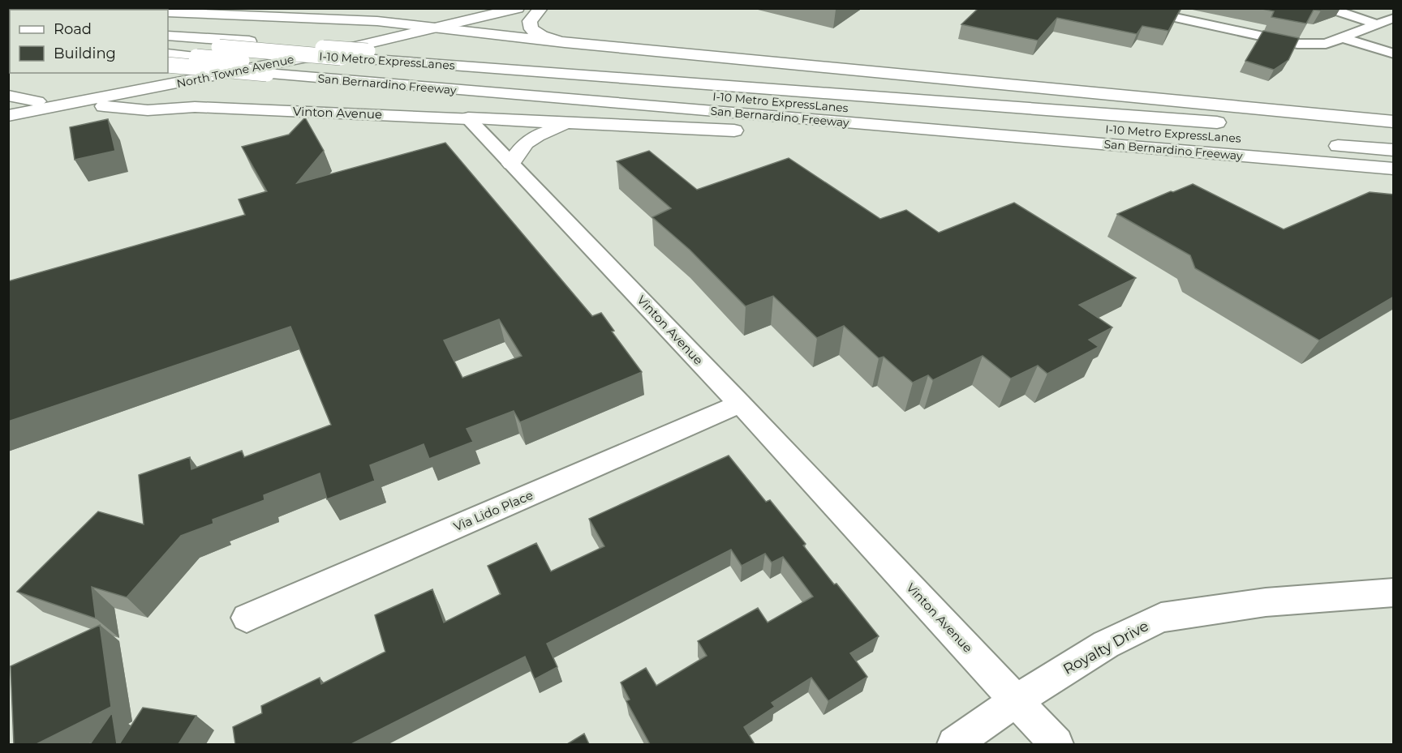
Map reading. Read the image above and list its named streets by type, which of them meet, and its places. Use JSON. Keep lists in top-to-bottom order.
{
  "streets": {
    "main road": [
      "I-10 Metro ExpressLanes",
      "North Towne Avenue",
      "San Bernardino Freeway",
      "Vinton Avenue"
    ],
    "street": ["Via Lido Place", "Royalty Drive"]
  },
  "crossings": [
    ["North Towne Avenue", "Vinton Avenue"],
    ["Vinton Avenue", "Via Lido Place"],
    ["Vinton Avenue", "Royalty Drive"]
  ],
  "legend": ["Road", "Building"]
}
